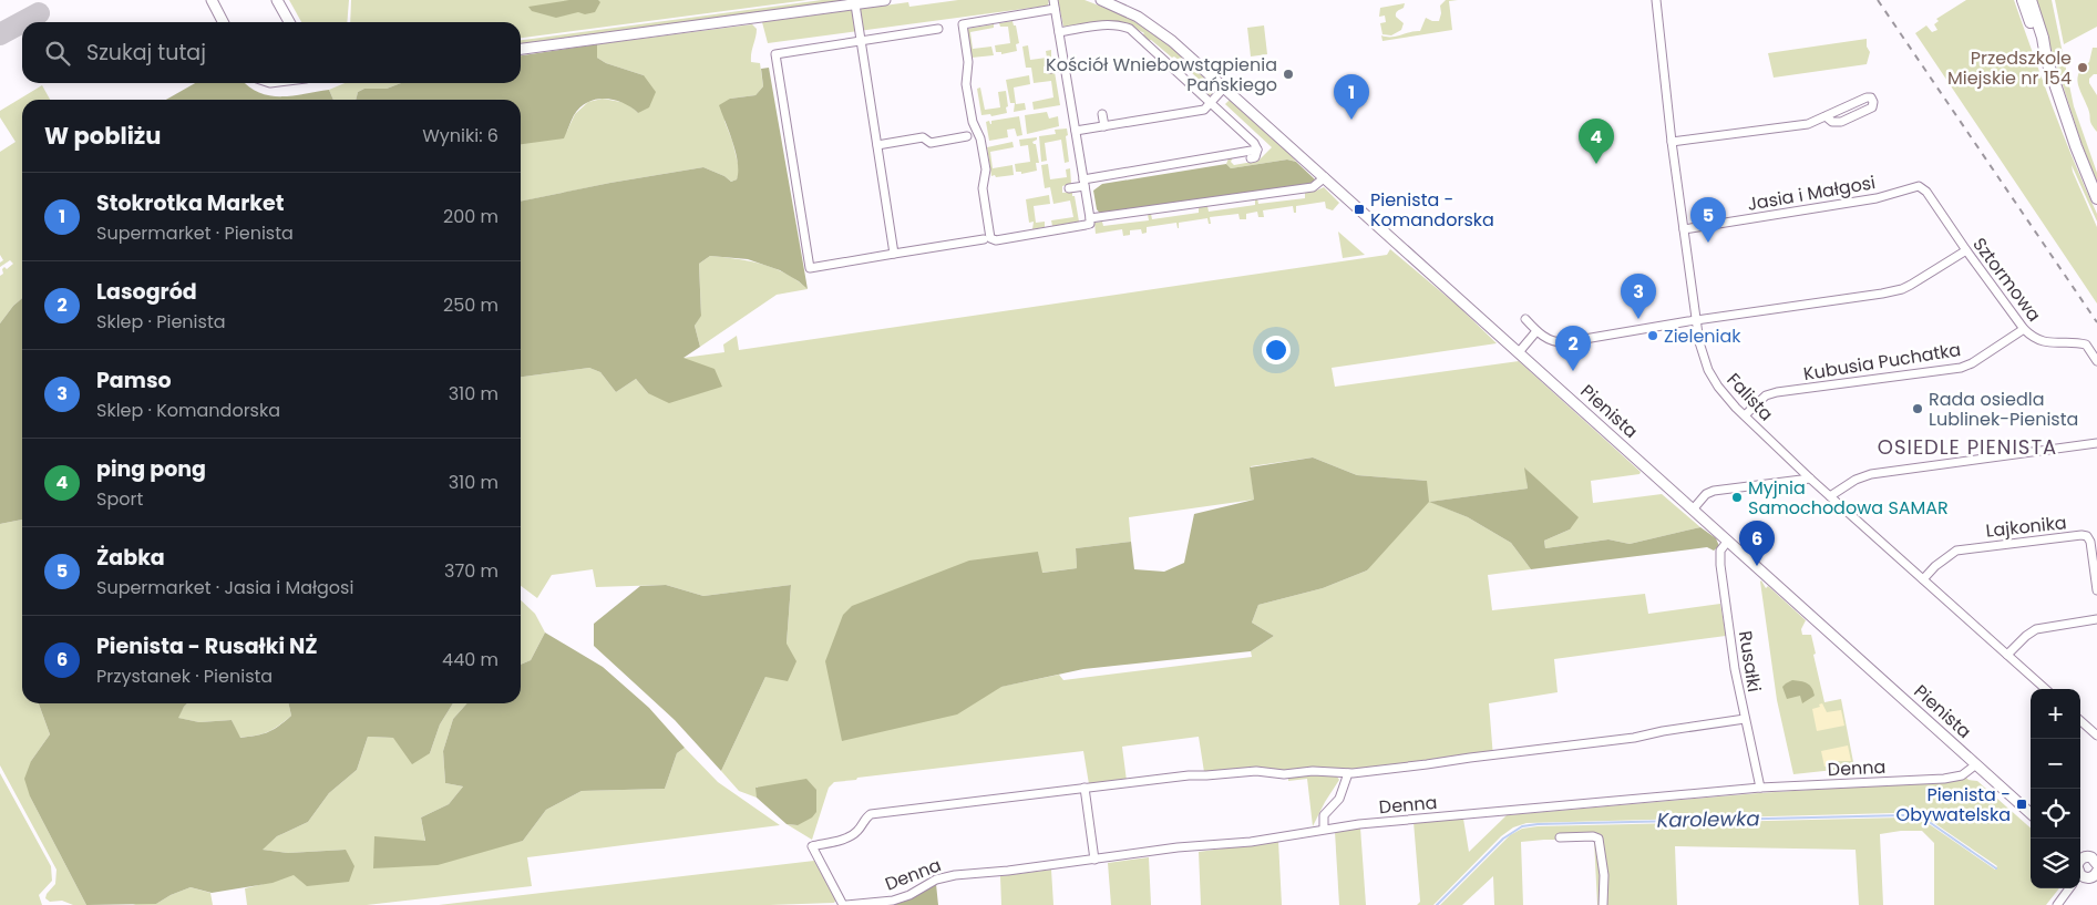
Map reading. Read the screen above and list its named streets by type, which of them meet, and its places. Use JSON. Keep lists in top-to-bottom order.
{
  "streets": {
    "street": [
      "Jasia i Małgosi",
      "Sztormowa",
      "Kubusia Puchatka",
      "Falista",
      "Pienista",
      "Lajkonika",
      "Rusałki",
      "Denna"
    ]
  },
  "crossings": [
    ["Jasia i Małgosi", "Sztormowa"],
    ["Jasia i Małgosi", "Falista"],
    ["Sztormowa", "Kubusia Puchatka"],
    ["Kubusia Puchatka", "Falista"],
    ["Falista", "Lajkonika"],
    ["Pienista", "Rusałki"],
    ["Pienista", "Denna"],
    ["Rusałki", "Denna"]
  ],
  "districts": ["OSIEDLE PIENISTA"],
  "water": ["Karolewka"],
  "places": {
    "other": [
      "Przedszkole Miejskie nr 154",
      "Kościół Wniebowstąpienia Pańskiego",
      "Zieleniak",
      "Rada osiedla Lublinek-Pienista",
      "Myjnia Samochodowa SAMAR"
    ],
    "transit": ["Pienista - Komandorska", "Pienista - Obywatelska"]
  },
  "page": {
    "search": "Szukaj tutaj",
    "pins": [
      "1",
      "4",
      "5",
      "3",
      "2",
      "6"
    ],
    "heading": ["W pobliżu", "Wyniki: 6"],
    "list": [
      {
        "mark": "1",
        "name": "Stokrotka Market",
        "note": "Supermarket · Pienista",
        "value": "200 m"
      },
      {
        "mark": "2",
        "name": "Lasogród",
        "note": "Sklep · Pienista",
        "value": "250 m"
      },
      {
        "mark": "3",
        "name": "Pamso",
        "note": "Sklep · Komandorska",
        "value": "310 m"
      },
      {
        "mark": "4",
        "name": "ping pong",
        "note": "Sport",
        "value": "310 m"
      },
      {
        "mark": "5",
        "name": "Żabka",
        "note": "Supermarket · Jasia i Małgosi",
        "value": "370 m"
      },
      {
        "mark": "6",
        "name": "Pienista - Rusałki NŻ",
        "note": "Przystanek · Pienista",
        "value": "440 m"
      }
    ],
    "map_buttons": ["+", "−"]
  }
}
